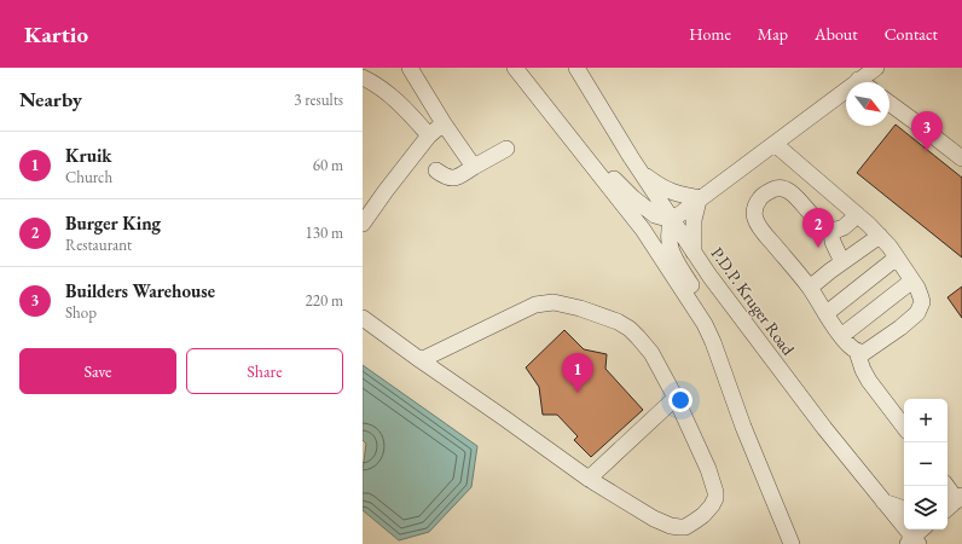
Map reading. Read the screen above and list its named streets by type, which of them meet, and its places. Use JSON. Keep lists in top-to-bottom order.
{
  "streets": {
    "street": ["P.D.P. Kruger Road"]
  },
  "north": "bottom right",
  "page": {
    "header": "Kartio",
    "nav": [
      "Home",
      "Map",
      "About",
      "Contact"
    ],
    "heading": ["Nearby", "3 results"],
    "pins": ["3", "2", "1"],
    "list": [
      {
        "mark": "1",
        "name": "Kruik",
        "note": "Church",
        "value": "60 m"
      },
      {
        "mark": "2",
        "name": "Burger King",
        "note": "Restaurant",
        "value": "130 m"
      },
      {
        "mark": "3",
        "name": "Builders Warehouse",
        "note": "Shop",
        "value": "220 m"
      }
    ],
    "buttons": ["Save", "Share"],
    "map_buttons": ["+", "−"]
  }
}
